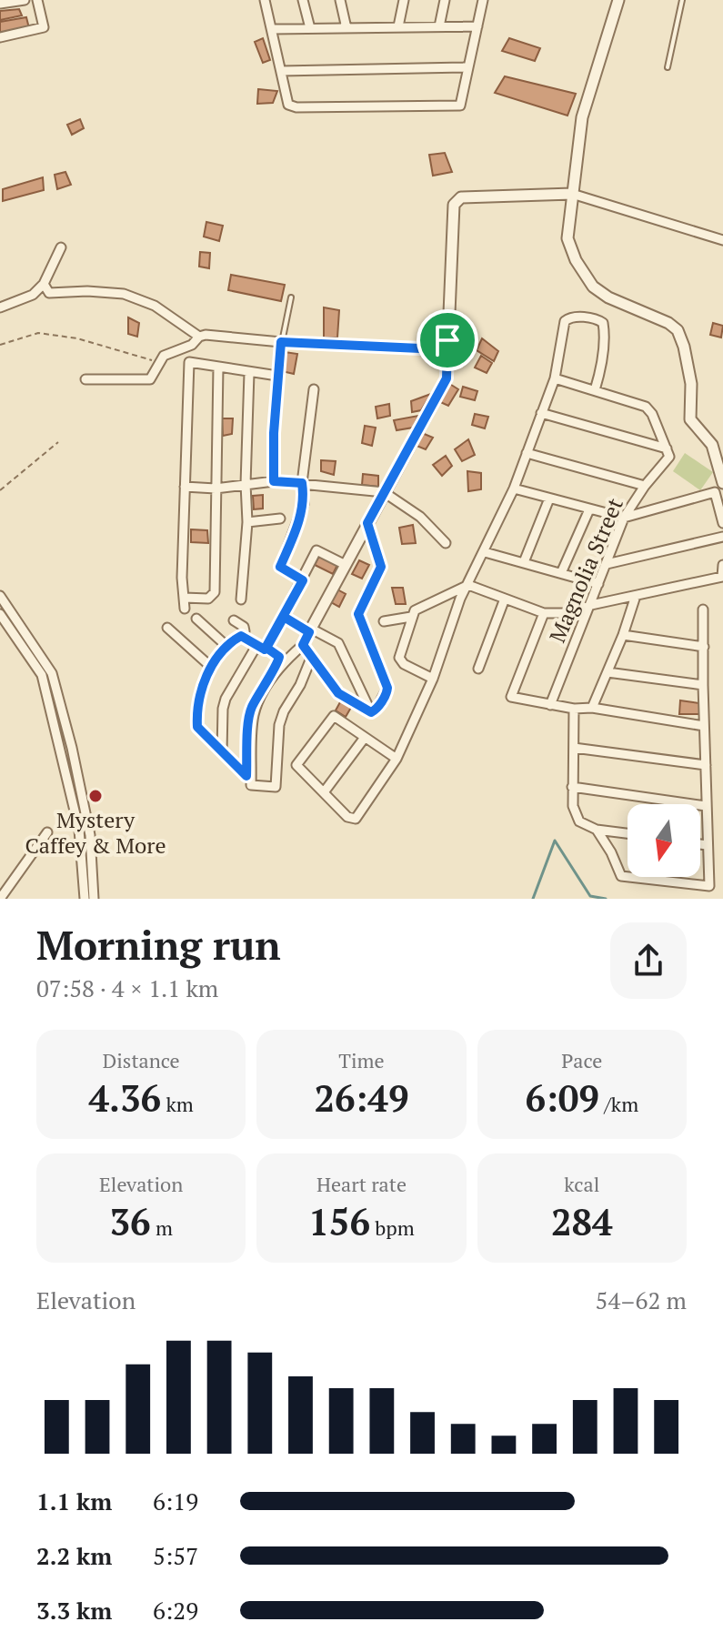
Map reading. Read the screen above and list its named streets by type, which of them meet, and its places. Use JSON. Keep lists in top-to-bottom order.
{
  "streets": {
    "street": ["Magnolia Street"]
  },
  "places": ["Mystery Caffey & More"],
  "north": "bottom",
  "page": {
    "heading": ["Morning run", "07:58 · 4 × 1.1 km"],
    "stats": [
      ["Distance", "4.36 km"],
      ["Time", "26:49"],
      ["Pace", "6:09 /km"],
      ["Elevation", "36 m"],
      ["Heart rate", "156 bpm"],
      ["kcal", "284"]
    ],
    "chart": ["Elevation", "54–62 m"],
    "list": [
      {
        "name": "1.1 km",
        "note": "6:19"
      },
      {
        "name": "2.2 km",
        "note": "5:57"
      },
      {
        "name": "3.3 km",
        "note": "6:29"
      }
    ]
  }
}
